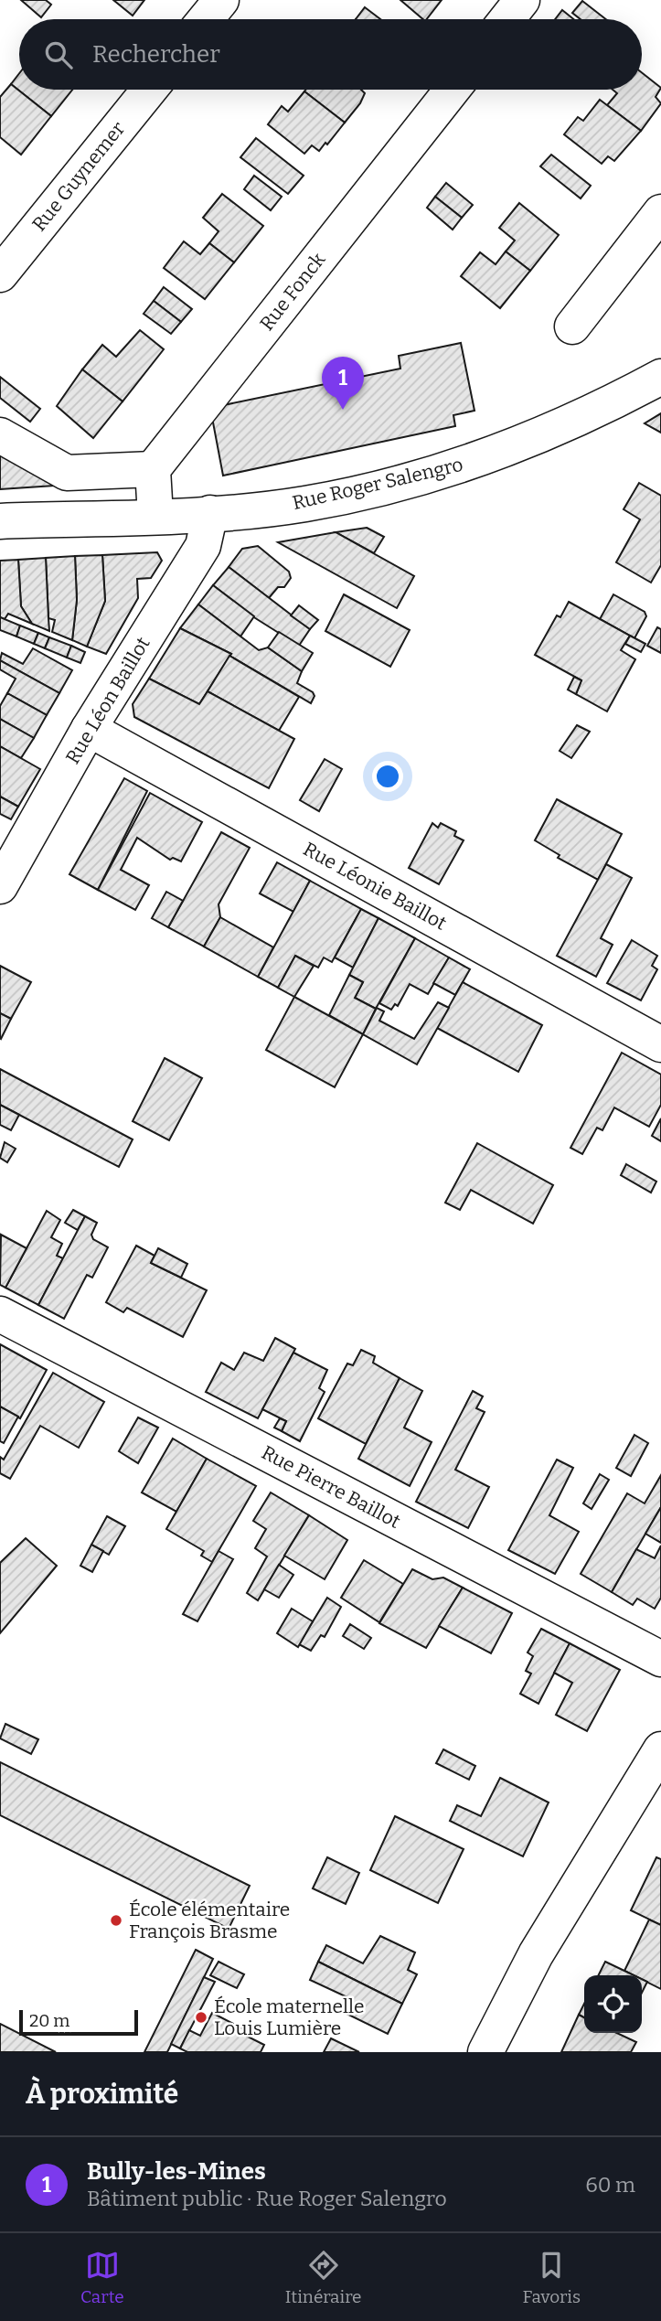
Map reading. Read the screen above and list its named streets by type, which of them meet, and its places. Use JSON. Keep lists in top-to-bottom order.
{
  "streets": {
    "street": [
      "Rue Guynemer",
      "Rue Fonck",
      "Rue Roger Salengro",
      "Rue Léon Baillot",
      "Rue Léonie Baillot",
      "Rue Pierre Baillot"
    ]
  },
  "crossings": [
    ["Rue Roger Salengro", "Rue Léon Baillot"],
    ["Rue Léon Baillot", "Rue Léonie Baillot"]
  ],
  "places": ["École élémentaire François Brasme", "École maternelle Louis Lumière"],
  "scale_bar": "20 m",
  "page": {
    "search": "Rechercher",
    "pins": "1",
    "scale": "20 m",
    "heading": "À proximité",
    "list": [
      {
        "mark": "1",
        "name": "Bully-les-Mines",
        "note": "Bâtiment public · Rue Roger Salengro",
        "value": "60 m"
      }
    ],
    "nav": ["Carte", "Itinéraire", "Favoris"]
  }
}
